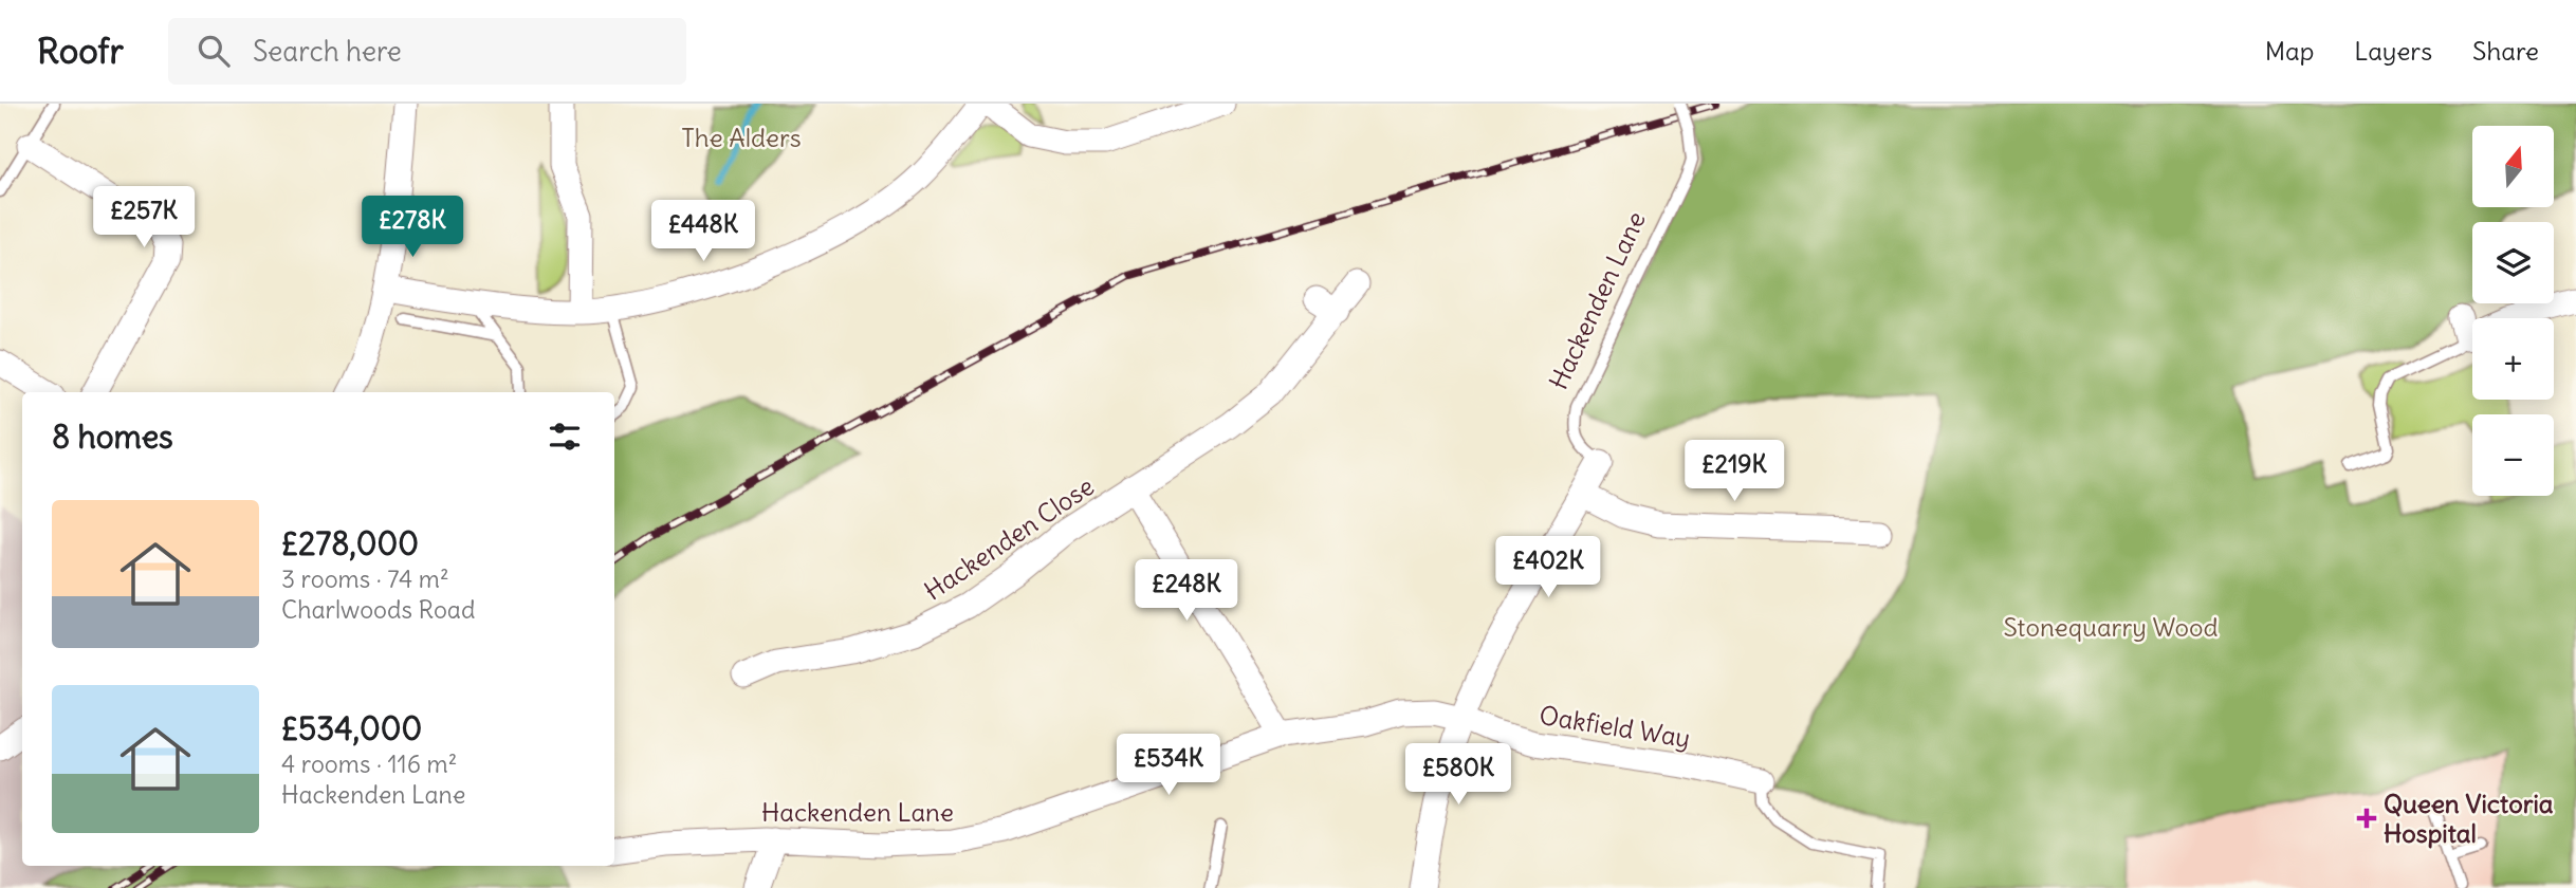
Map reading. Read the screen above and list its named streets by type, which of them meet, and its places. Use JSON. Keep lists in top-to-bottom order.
{
  "streets": {
    "street": ["Hackenden Lane", "Hackenden Close", "Oakfield Way"]
  },
  "crossings": [
    ["Hackenden Lane", "Hackenden Close"],
    ["Hackenden Lane", "Oakfield Way"]
  ],
  "parks": ["The Alders", "Stonequarry Wood"],
  "places": {
    "health": ["Queen Victoria Hospital"]
  },
  "north": "top",
  "page": {
    "header": "Roofr",
    "search": "Search here",
    "nav": ["Map", "Layers", "Share"],
    "map_buttons": ["+", "−"],
    "price": [
      "£257K",
      "£278K",
      "£448K",
      "£219K",
      "£402K",
      "£248K",
      "£534K",
      "£580K"
    ],
    "heading": "8 homes",
    "list": [
      {
        "name": "£278,000",
        "note": "3 rooms · 74 m² · Charlwoods Road"
      },
      {
        "name": "£534,000",
        "note": "4 rooms · 116 m² · Hackenden Lane"
      }
    ]
  }
}
